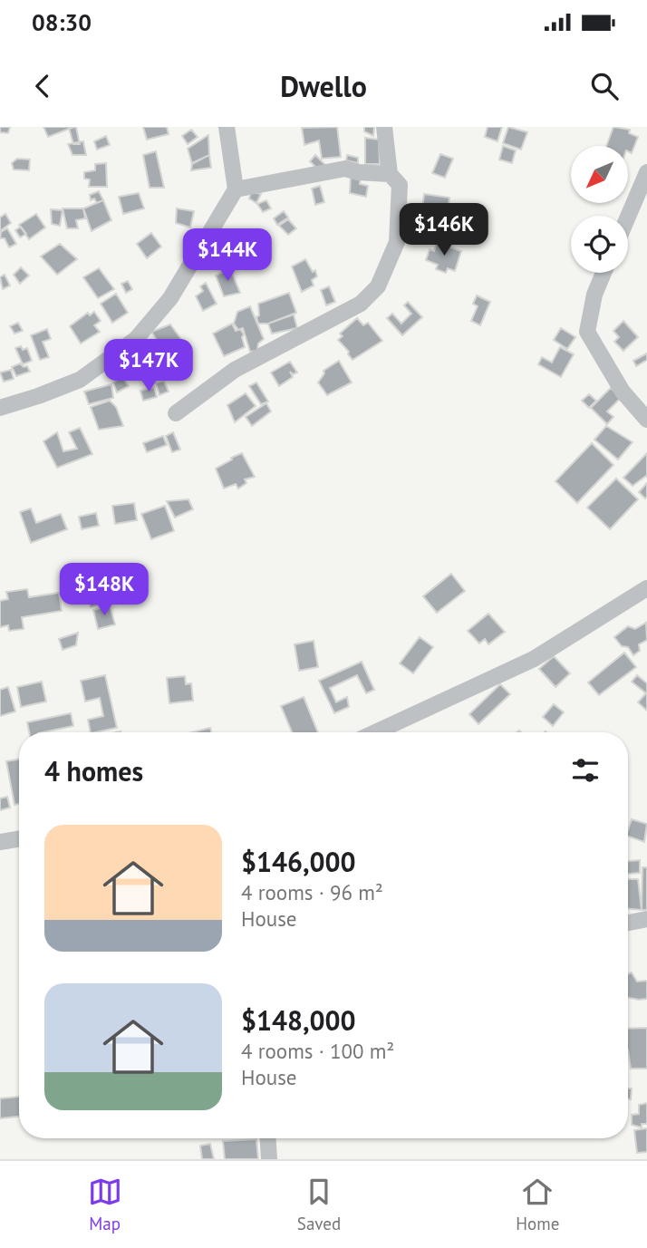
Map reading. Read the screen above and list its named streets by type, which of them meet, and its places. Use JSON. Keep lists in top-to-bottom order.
{
  "north": "bottom left",
  "page": {
    "status": "08:30",
    "header": "Dwello",
    "price": [
      "$146K",
      "$144K",
      "$147K",
      "$148K"
    ],
    "heading": "4 homes",
    "list": [
      {
        "name": "$146,000",
        "note": "4 rooms · 96 m² · House"
      },
      {
        "name": "$148,000",
        "note": "4 rooms · 100 m² · House"
      }
    ],
    "tabs": ["Map", "Saved", "Home"]
  }
}
